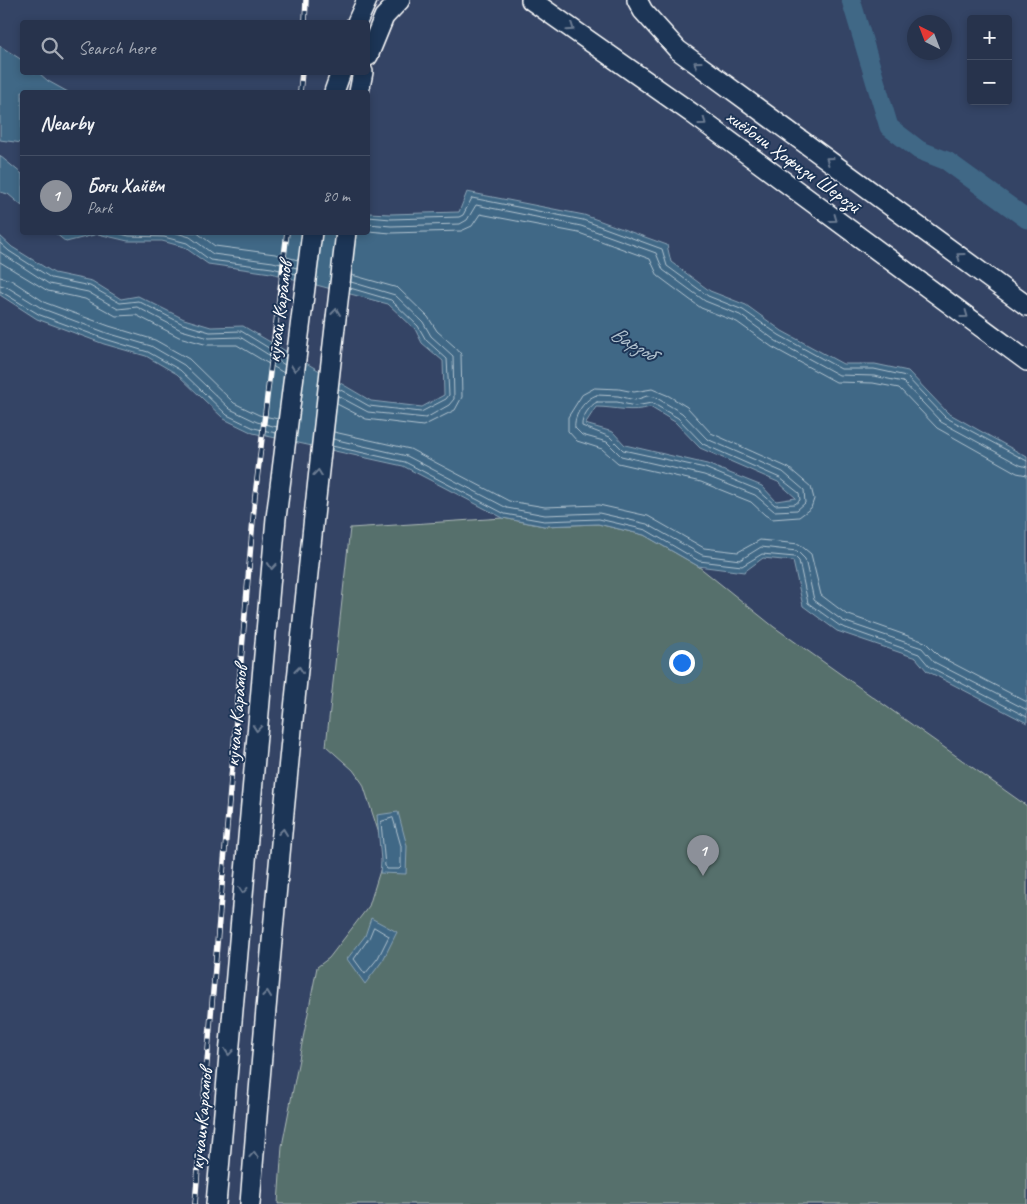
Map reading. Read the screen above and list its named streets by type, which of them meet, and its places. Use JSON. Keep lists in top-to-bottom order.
{
  "streets": {
    "main road": ["хиёбони Ҳофизи Шерозӣ", "кӯчаи Карамов"]
  },
  "water": ["Варзоб"],
  "north": "top left",
  "page": {
    "map_buttons": ["+", "−"],
    "search": "Search here",
    "heading": "Nearby",
    "list": [
      {
        "mark": "1",
        "name": "Боғи Хайём",
        "note": "Park",
        "value": "80 m"
      }
    ],
    "pins": "1"
  }
}
